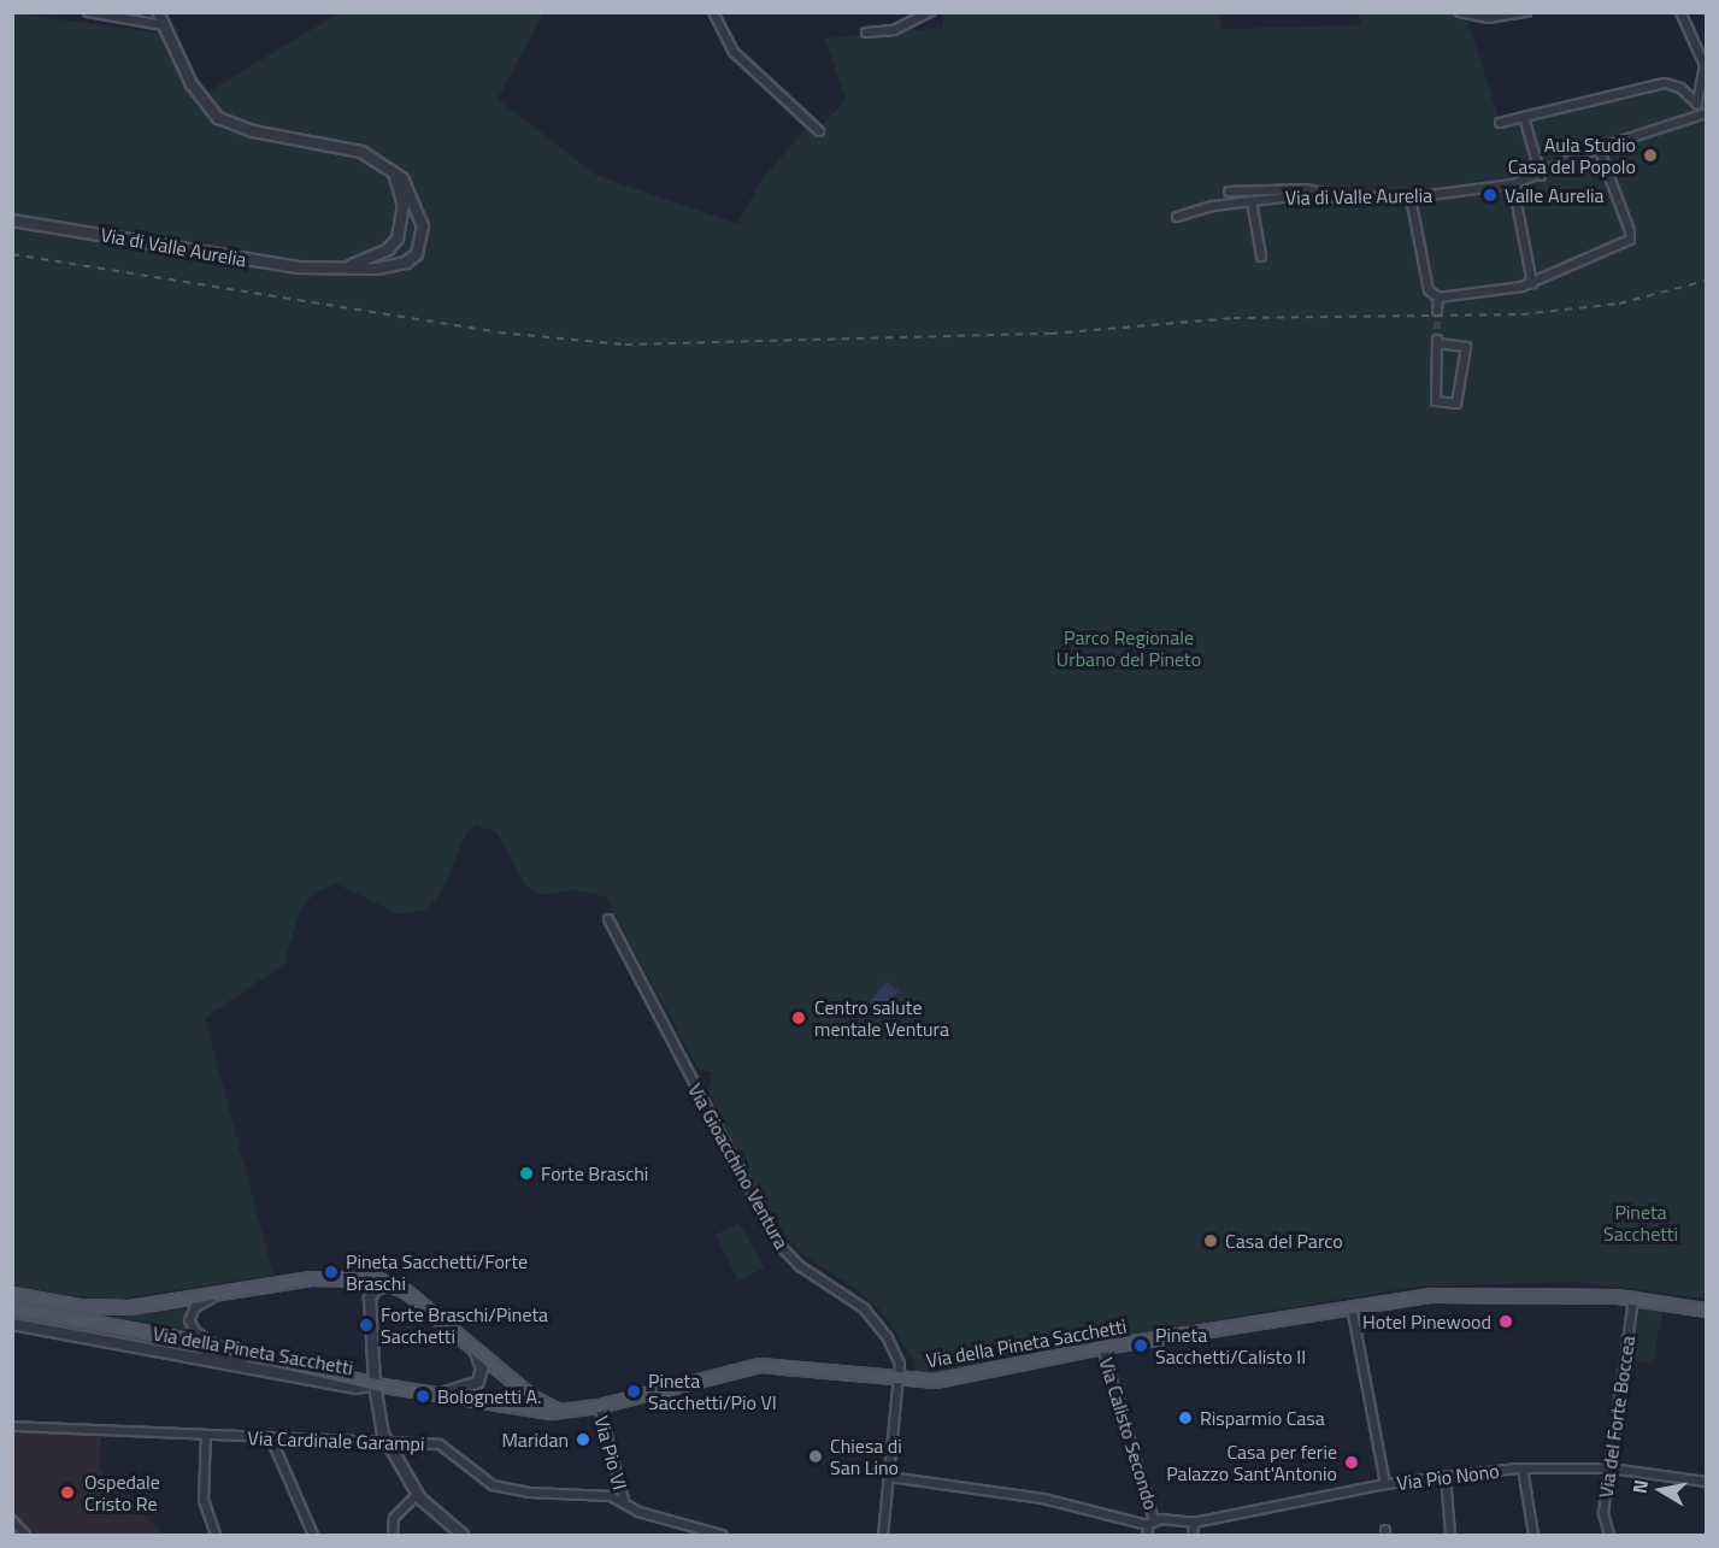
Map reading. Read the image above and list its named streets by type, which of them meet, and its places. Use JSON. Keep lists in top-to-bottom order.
{
  "streets": {
    "main road": ["Via della Pineta Sacchetti"],
    "street": [
      "Via di Valle Aurelia",
      "Via Gioacchino Ventura",
      "Via del Forte Boccea",
      "Via Calisto Secondo",
      "Via Cardinale Garampi",
      "Via Pio VI",
      "Via Pio Nono"
    ]
  },
  "crossings": [
    ["Via Gioacchino Ventura", "Via della Pineta Sacchetti"],
    ["Via della Pineta Sacchetti", "Via del Forte Boccea"],
    ["Via della Pineta Sacchetti", "Via Calisto Secondo"],
    ["Via della Pineta Sacchetti", "Via Pio VI"],
    ["Via del Forte Boccea", "Via Pio Nono"],
    ["Via Calisto Secondo", "Via Pio Nono"],
    ["Via Cardinale Garampi", "Via Pio VI"]
  ],
  "parks": ["Parco Regionale Urbano del Pineto", "Pineta Sacchetti"],
  "places": [
    "Aula Studio Casa del Popolo",
    "Valle Aurelia",
    "Centro salute mentale Ventura",
    "Forte Braschi",
    "Casa del Parco",
    "Pineta Sacchetti/Forte Braschi",
    "Hotel Pinewood",
    "Forte Braschi/Pineta Sacchetti",
    "Pineta Sacchetti/Calisto II",
    "Pineta Sacchetti/Pio VI",
    "Bolognetti A.",
    "Risparmio Casa",
    "Maridan",
    "Chiesa di San Lino",
    "Casa per ferie Palazzo Sant'Antonio",
    "Ospedale Cristo Re"
  ],
  "north": "left"
}
